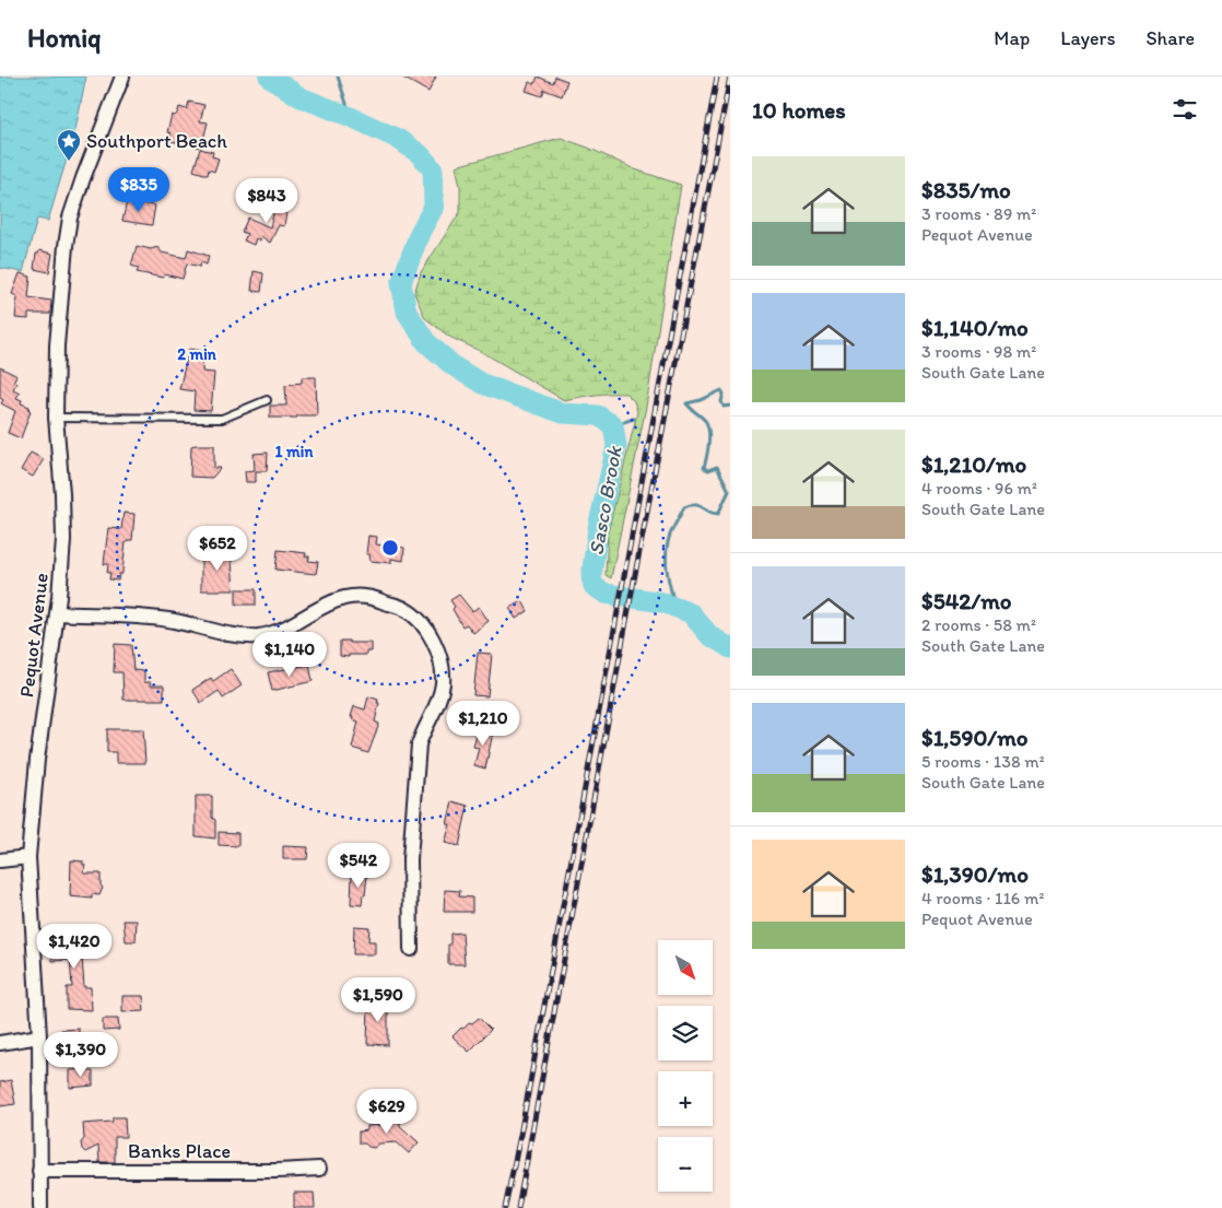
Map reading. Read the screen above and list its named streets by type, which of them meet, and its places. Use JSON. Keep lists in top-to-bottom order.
{
  "streets": {
    "street": ["Pequot Avenue", "Banks Place"]
  },
  "crossings": [
    ["Pequot Avenue", "Banks Place"]
  ],
  "water": ["Sasco Brook"],
  "places": {
    "place": ["Southport Beach"]
  },
  "north": "bottom right",
  "page": {
    "header": "Homiq",
    "nav": ["Map", "Layers", "Share"],
    "heading": "10 homes",
    "list": [
      {
        "name": "$835/mo",
        "note": "3 rooms · 89 m² · Pequot Avenue"
      },
      {
        "name": "$1,140/mo",
        "note": "3 rooms · 98 m² · South Gate Lane"
      },
      {
        "name": "$1,210/mo",
        "note": "4 rooms · 96 m² · South Gate Lane"
      },
      {
        "name": "$542/mo",
        "note": "2 rooms · 58 m² · South Gate Lane"
      },
      {
        "name": "$1,590/mo",
        "note": "5 rooms · 138 m² · South Gate Lane"
      },
      {
        "name": "$1,390/mo",
        "note": "4 rooms · 116 m² · Pequot Avenue"
      }
    ],
    "price": [
      "$835",
      "$843",
      "$652",
      "$1,140",
      "$1,210",
      "$542",
      "$1,420",
      "$1,590",
      "$1,390",
      "$629"
    ],
    "map_buttons": ["+", "−"]
  },
  "rings": ["2 min", "1 min"]
}
